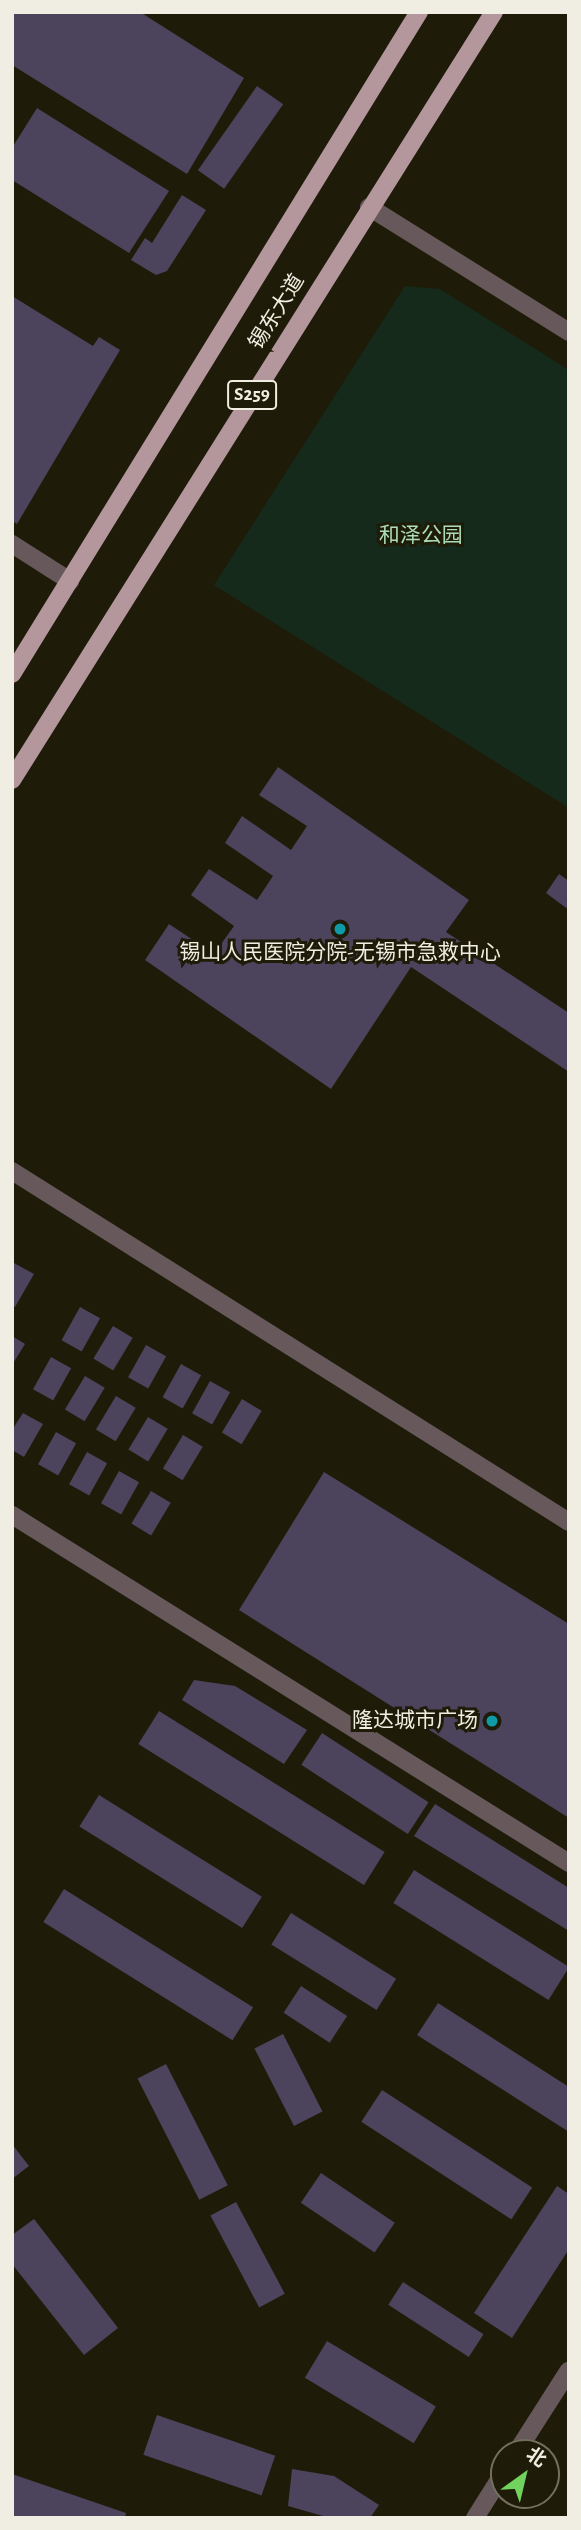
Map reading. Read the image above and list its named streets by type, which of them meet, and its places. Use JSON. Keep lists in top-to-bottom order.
{
  "streets": {
    "main road": ["锡东大道", "S259"]
  },
  "parks": ["和泽公园"],
  "places": ["锡山人民医院分院-无锡市急救中心", "隆达城市广场"],
  "north": "top right"
}
